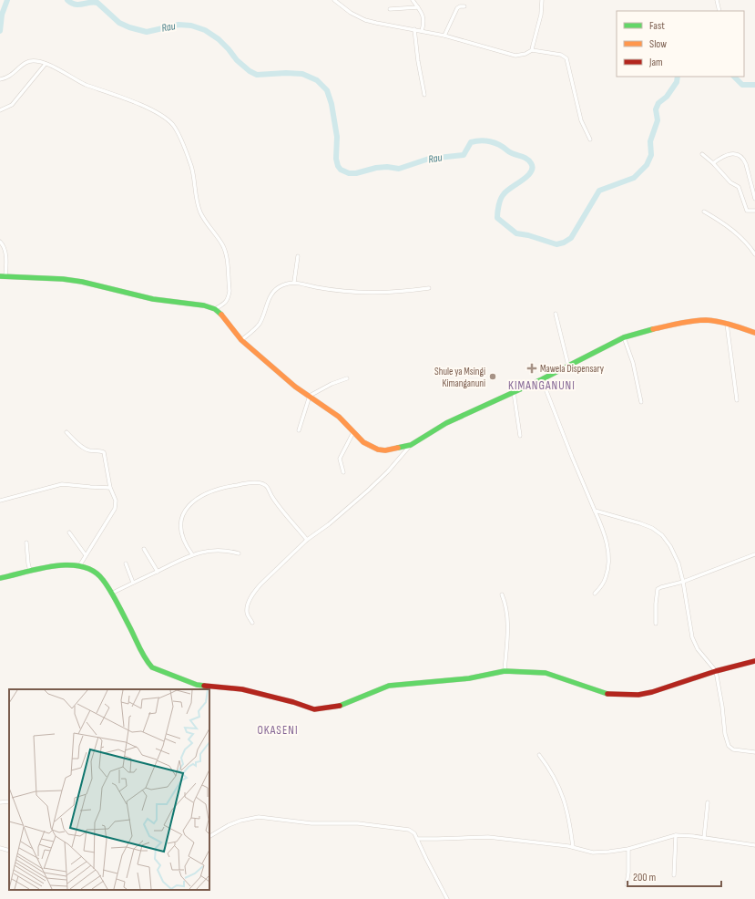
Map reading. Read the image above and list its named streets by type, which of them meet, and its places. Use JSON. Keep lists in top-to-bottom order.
{
  "districts": ["KIMANGANUNI", "OKASENI"],
  "water": ["Rau"],
  "places": {
    "health": ["Mawela Dispensary"],
    "other": ["Shule ya Msingi Kimanganuni"]
  },
  "legend": ["Fast", "Slow", "Jam"],
  "scale_bar": "200 m"
}
